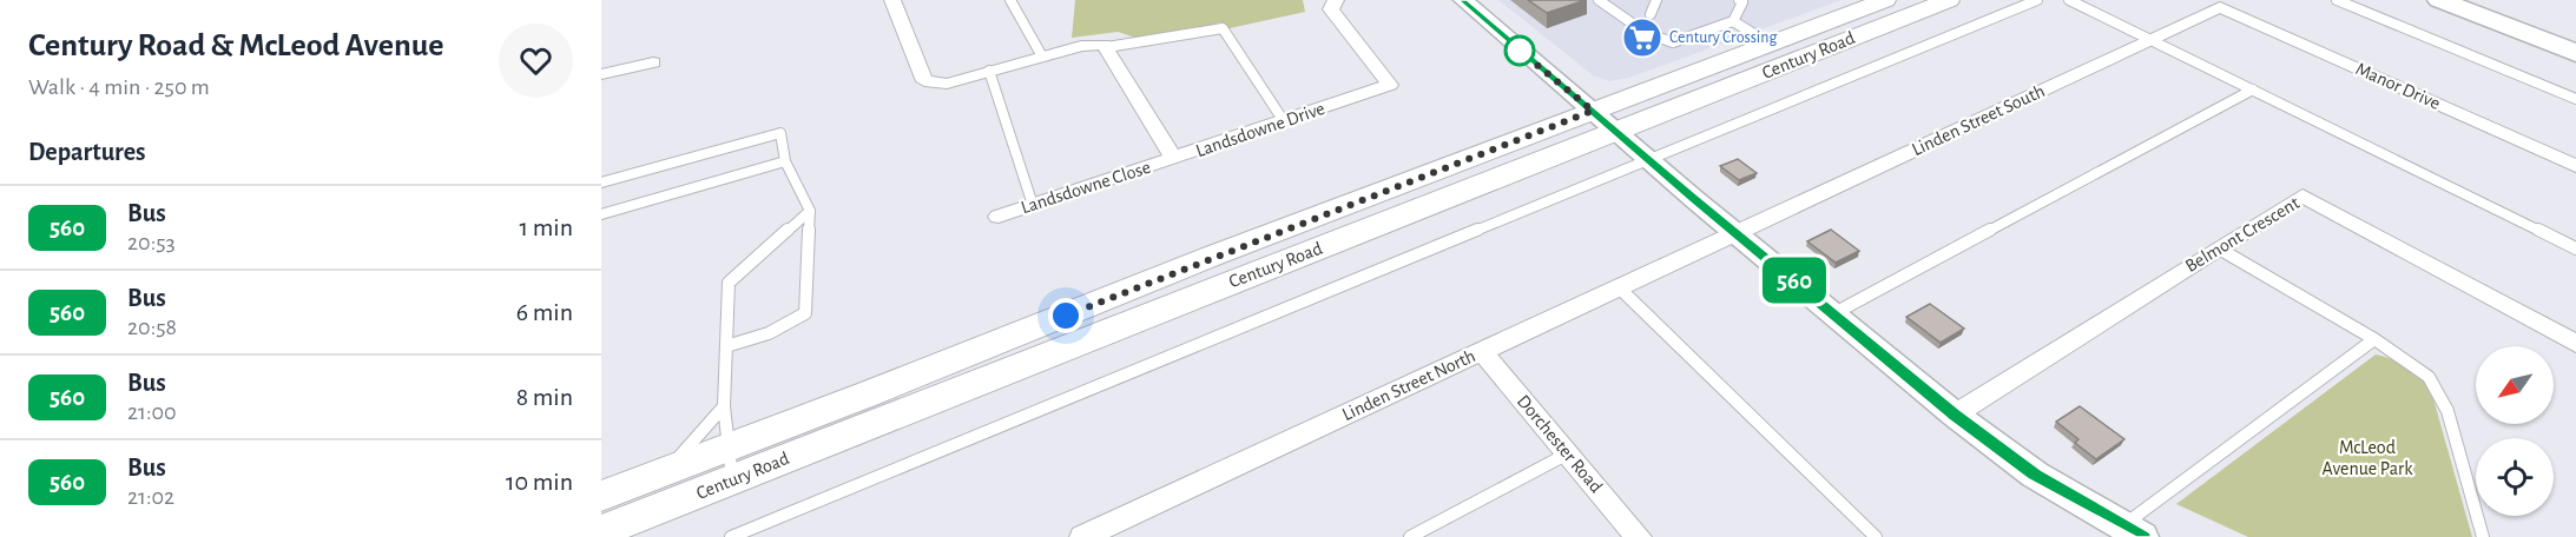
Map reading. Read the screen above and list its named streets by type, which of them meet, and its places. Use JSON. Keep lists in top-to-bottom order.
{
  "streets": {
    "main road": ["Century Road"],
    "street": [
      "Manor Drive",
      "Linden Street South",
      "Landsdowne Drive",
      "Landsdowne Close",
      "Belmont Crescent",
      "Linden Street North",
      "Dorchester Road"
    ]
  },
  "crossings": [
    ["Manor Drive", "Linden Street South"],
    ["Linden Street South", "Linden Street North"],
    ["Landsdowne Drive", "Landsdowne Close"],
    ["Linden Street North", "Dorchester Road"]
  ],
  "parks": ["McLeod Avenue Park"],
  "places": {
    "supermarket": ["Century Crossing"]
  },
  "lines": ["bus line 560"],
  "north": "bottom left",
  "page": {
    "heading": [
      ["Century Road & McLeod Avenue", "Walk · 4 min · 250 m"],
      "Departures"
    ],
    "on_map": "560",
    "list": [
      {
        "mark": "560",
        "name": "Bus",
        "note": "20:53",
        "value": "1 min"
      },
      {
        "mark": "560",
        "name": "Bus",
        "note": "20:58",
        "value": "6 min"
      },
      {
        "mark": "560",
        "name": "Bus",
        "note": "21:00",
        "value": "8 min"
      },
      {
        "mark": "560",
        "name": "Bus",
        "note": "21:02",
        "value": "10 min"
      }
    ]
  }
}
